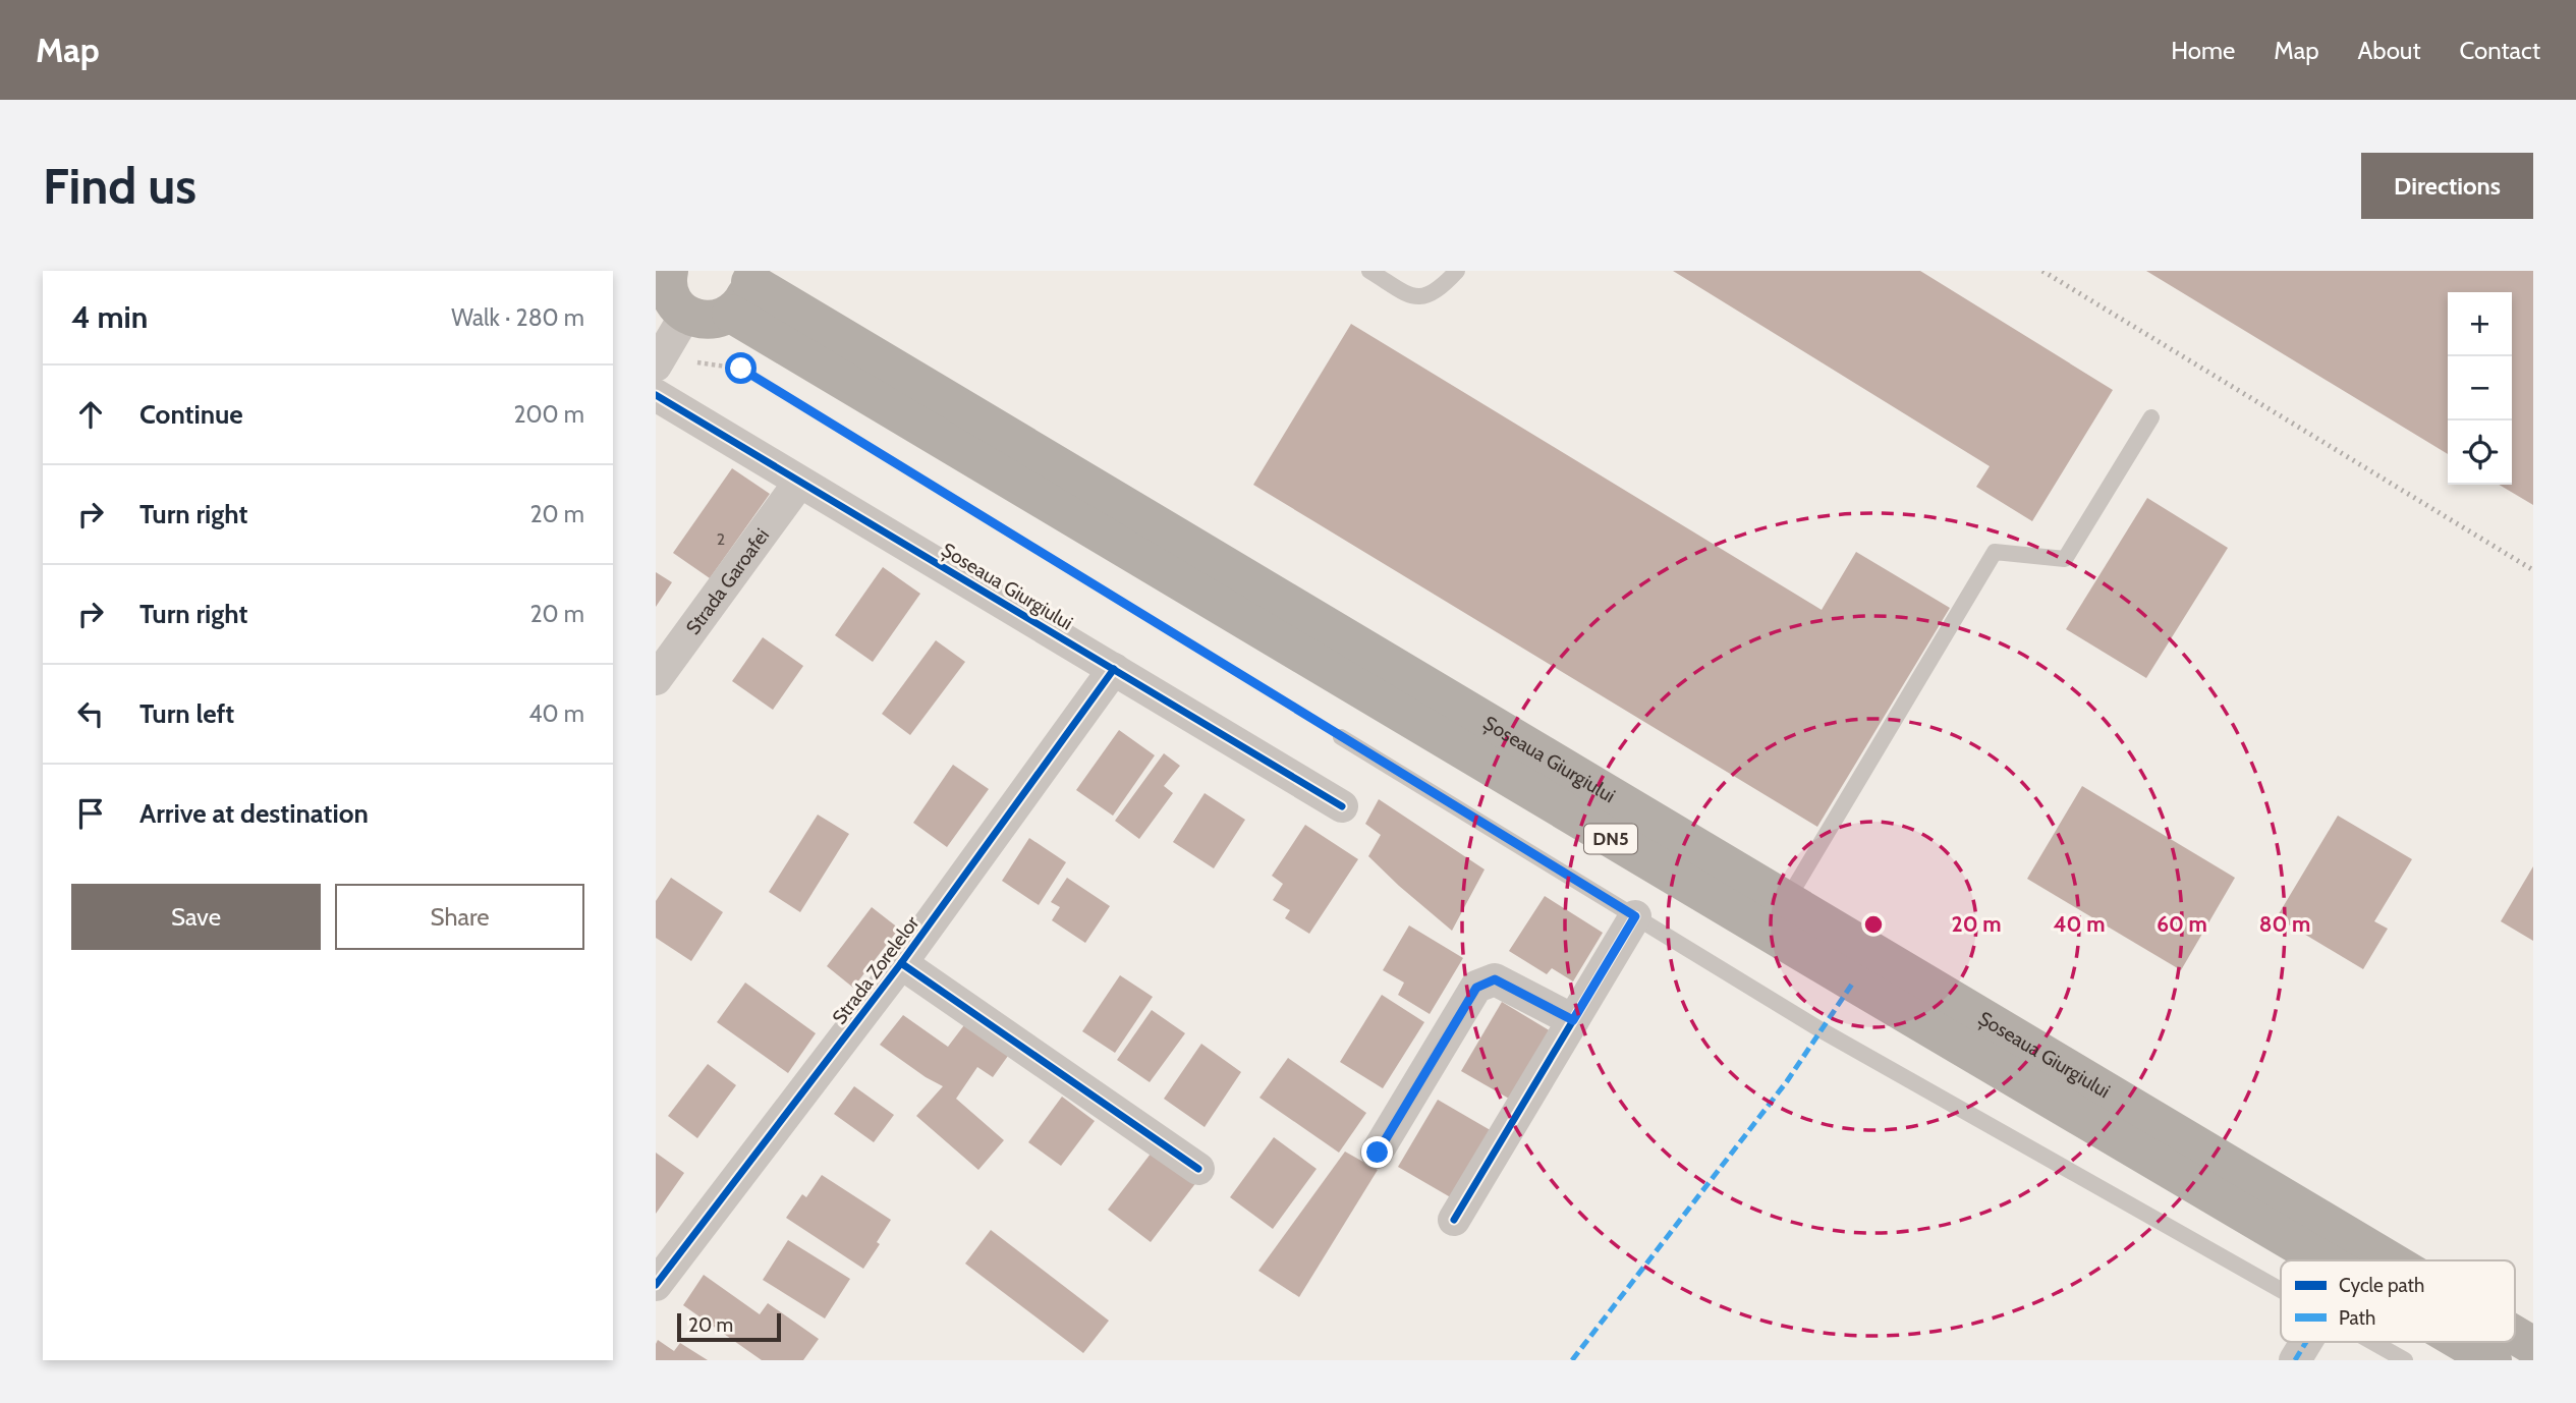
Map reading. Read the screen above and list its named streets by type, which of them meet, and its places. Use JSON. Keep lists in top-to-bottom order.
{
  "streets": {
    "highway": ["Șoseaua Giurgiului", "DN5"],
    "street": ["Strada Garoafei", "Strada Zorelelor"]
  },
  "crossings": [
    ["Strada Garoafei", "Șoseaua Giurgiului"],
    ["Șoseaua Giurgiului", "Strada Zorelelor"]
  ],
  "house_numbers": ["2"],
  "legend": ["Cycle path", "Path"],
  "scale_bar": "20 m",
  "page": {
    "header": "Map",
    "nav": [
      "Home",
      "Map",
      "About",
      "Contact"
    ],
    "buttons": [
      "Directions",
      ["Save", "Share"]
    ],
    "title": "Find us",
    "heading": ["4 min", "Walk · 280 m"],
    "map_buttons": ["+", "−"],
    "list": [
      ["Continue", "200 m"],
      ["Turn right", "20 m"],
      ["Turn right", "20 m"],
      ["Turn left", "40 m"],
      "Arrive at destination"
    ],
    "scale": "20 m"
  },
  "rings": [
    "20 m",
    "40 m",
    "60 m",
    "80 m"
  ]
}
